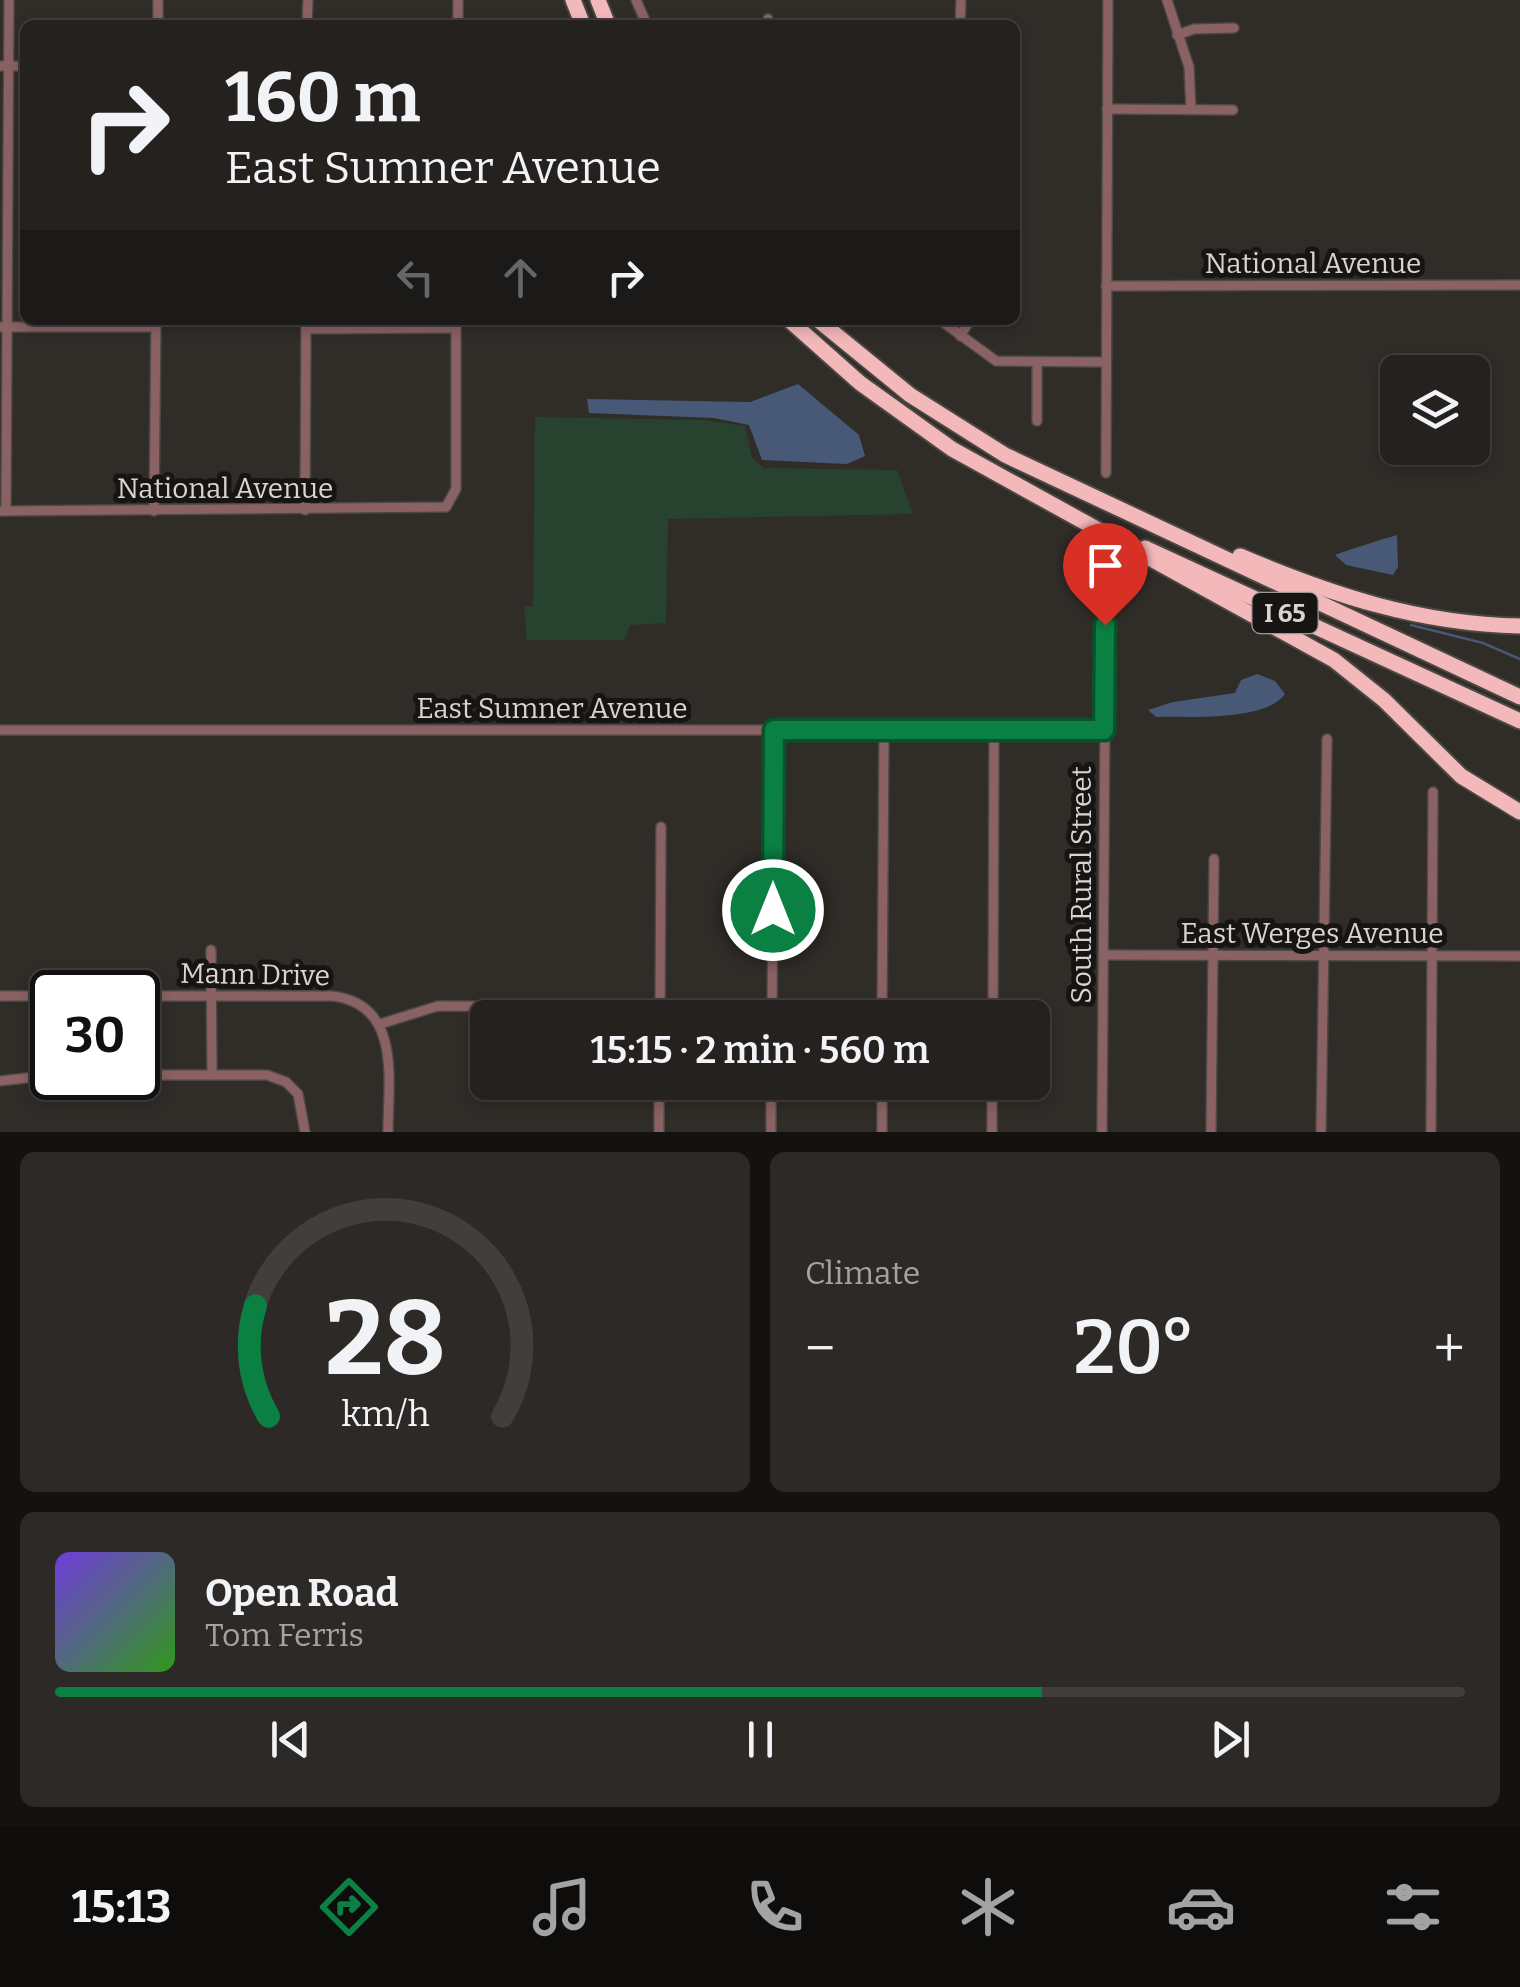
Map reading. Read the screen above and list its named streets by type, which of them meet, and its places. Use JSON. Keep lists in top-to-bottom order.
{
  "streets": {
    "highway": ["I 65"],
    "street": [
      "National Avenue",
      "East Sumner Avenue",
      "South Rural Street",
      "East Werges Avenue",
      "Mann Drive"
    ]
  },
  "crossings": [
    ["East Sumner Avenue", "South Rural Street"],
    ["South Rural Street", "East Werges Avenue"]
  ],
  "page": {
    "turn": ["160 m", "East Sumner Avenue"],
    "limit": "30",
    "trip": "15:15 · 2 min · 560 m",
    "tile": "Climate",
    "heat": ["−", "20°", "+"],
    "song": ["Open Road", "Tom Ferris"],
    "tabs": "15:13",
    "gauge": ["28", "km/h"]
  }
}
